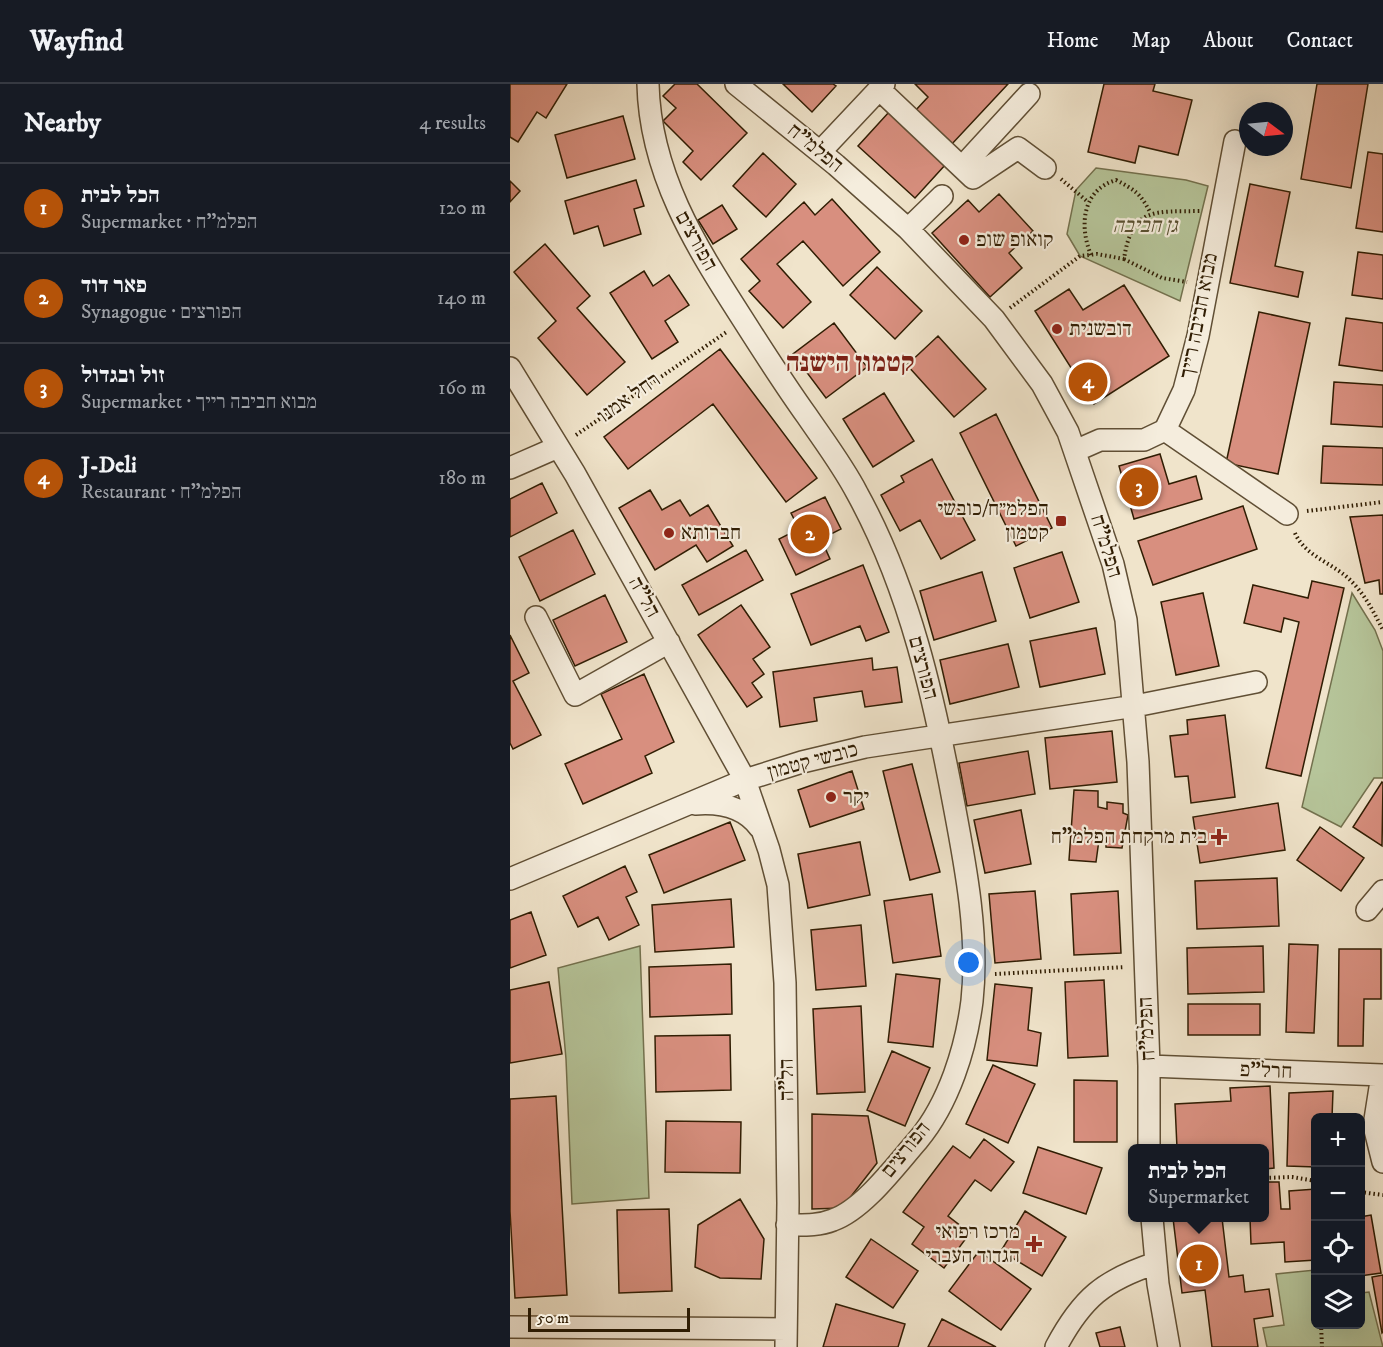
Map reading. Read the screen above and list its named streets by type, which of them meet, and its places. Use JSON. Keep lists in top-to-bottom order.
{
  "streets": {
    "street": [
      "הפלמ\"ח",
      "הפורצים",
      "מבוא חביבה רייך",
      "הל\"ה",
      "כובשי קטמון",
      "חרל\"פ"
    ],
    "path": ["רחל אמנו"]
  },
  "crossings": [
    ["הפלמ\"ח", "כובשי קטמון"],
    ["הפלמ\"ח", "חרל\"פ"],
    ["הפורצים", "רחל אמנו"],
    ["הפורצים", "הל\"ה"],
    ["הפורצים", "כובשי קטמון"],
    ["רחל אמנו", "הל\"ה"],
    ["הל\"ה", "כובשי קטמון"]
  ],
  "districts": ["קטמון הישנה"],
  "parks": ["גן חביבה"],
  "places": {
    "other": [
      "קואופ שופ",
      "דובשנית",
      "חברותא",
      "יקר"
    ],
    "transit": ["הפלמ״ח/כובשי קטמון"],
    "health": ["בית מרקחת הפלמ\"ח", "מרכז רפואי הגדוד העברי"]
  },
  "scale_bar": "50 m",
  "north": "right",
  "page": {
    "header": "Wayfind",
    "nav": [
      "Home",
      "Map",
      "About",
      "Contact"
    ],
    "heading": ["Nearby", "4 results"],
    "list": [
      {
        "mark": "1",
        "name": "הכל לבית",
        "note": "Supermarket · הפלמ\"ח",
        "value": "120 m"
      },
      {
        "mark": "2",
        "name": "פאר דוד",
        "note": "Synagogue · הפורצים",
        "value": "140 m"
      },
      {
        "mark": "3",
        "name": "זול ובגדול",
        "note": "Supermarket · מבוא חביבה רייך",
        "value": "160 m"
      },
      {
        "mark": "4",
        "name": "J-Deli",
        "note": "Restaurant · הפלמ\"ח",
        "value": "180 m"
      }
    ],
    "pins": [
      "4",
      "3",
      "2",
      "1"
    ],
    "map_buttons": ["+", "−"],
    "popup": ["הכל לבית", "Supermarket"],
    "scale": "50 m"
  }
}
